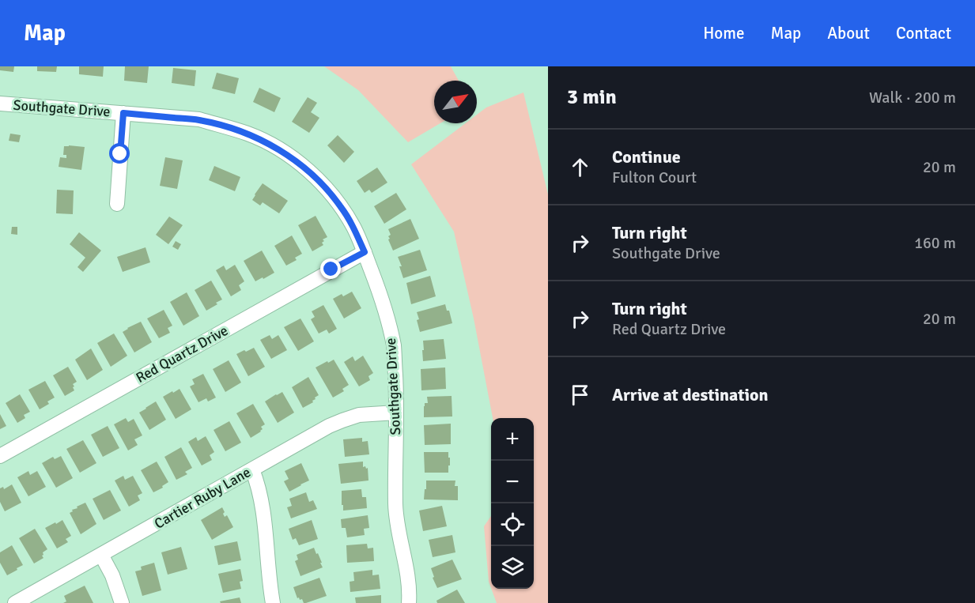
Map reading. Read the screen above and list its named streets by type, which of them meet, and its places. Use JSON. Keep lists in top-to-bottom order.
{
  "streets": {
    "street": ["Southgate Drive", "Red Quartz Drive", "Cartier Ruby Lane"]
  },
  "crossings": [
    ["Southgate Drive", "Red Quartz Drive"],
    ["Southgate Drive", "Cartier Ruby Lane"]
  ],
  "north": "top right",
  "page": {
    "header": "Map",
    "nav": [
      "Home",
      "Map",
      "About",
      "Contact"
    ],
    "heading": ["3 min", "Walk · 200 m"],
    "list": [
      ["Continue", "Fulton Court", "20 m"],
      ["Turn right", "Southgate Drive", "160 m"],
      ["Turn right", "Red Quartz Drive", "20 m"],
      "Arrive at destination"
    ],
    "map_buttons": ["+", "−"]
  }
}
